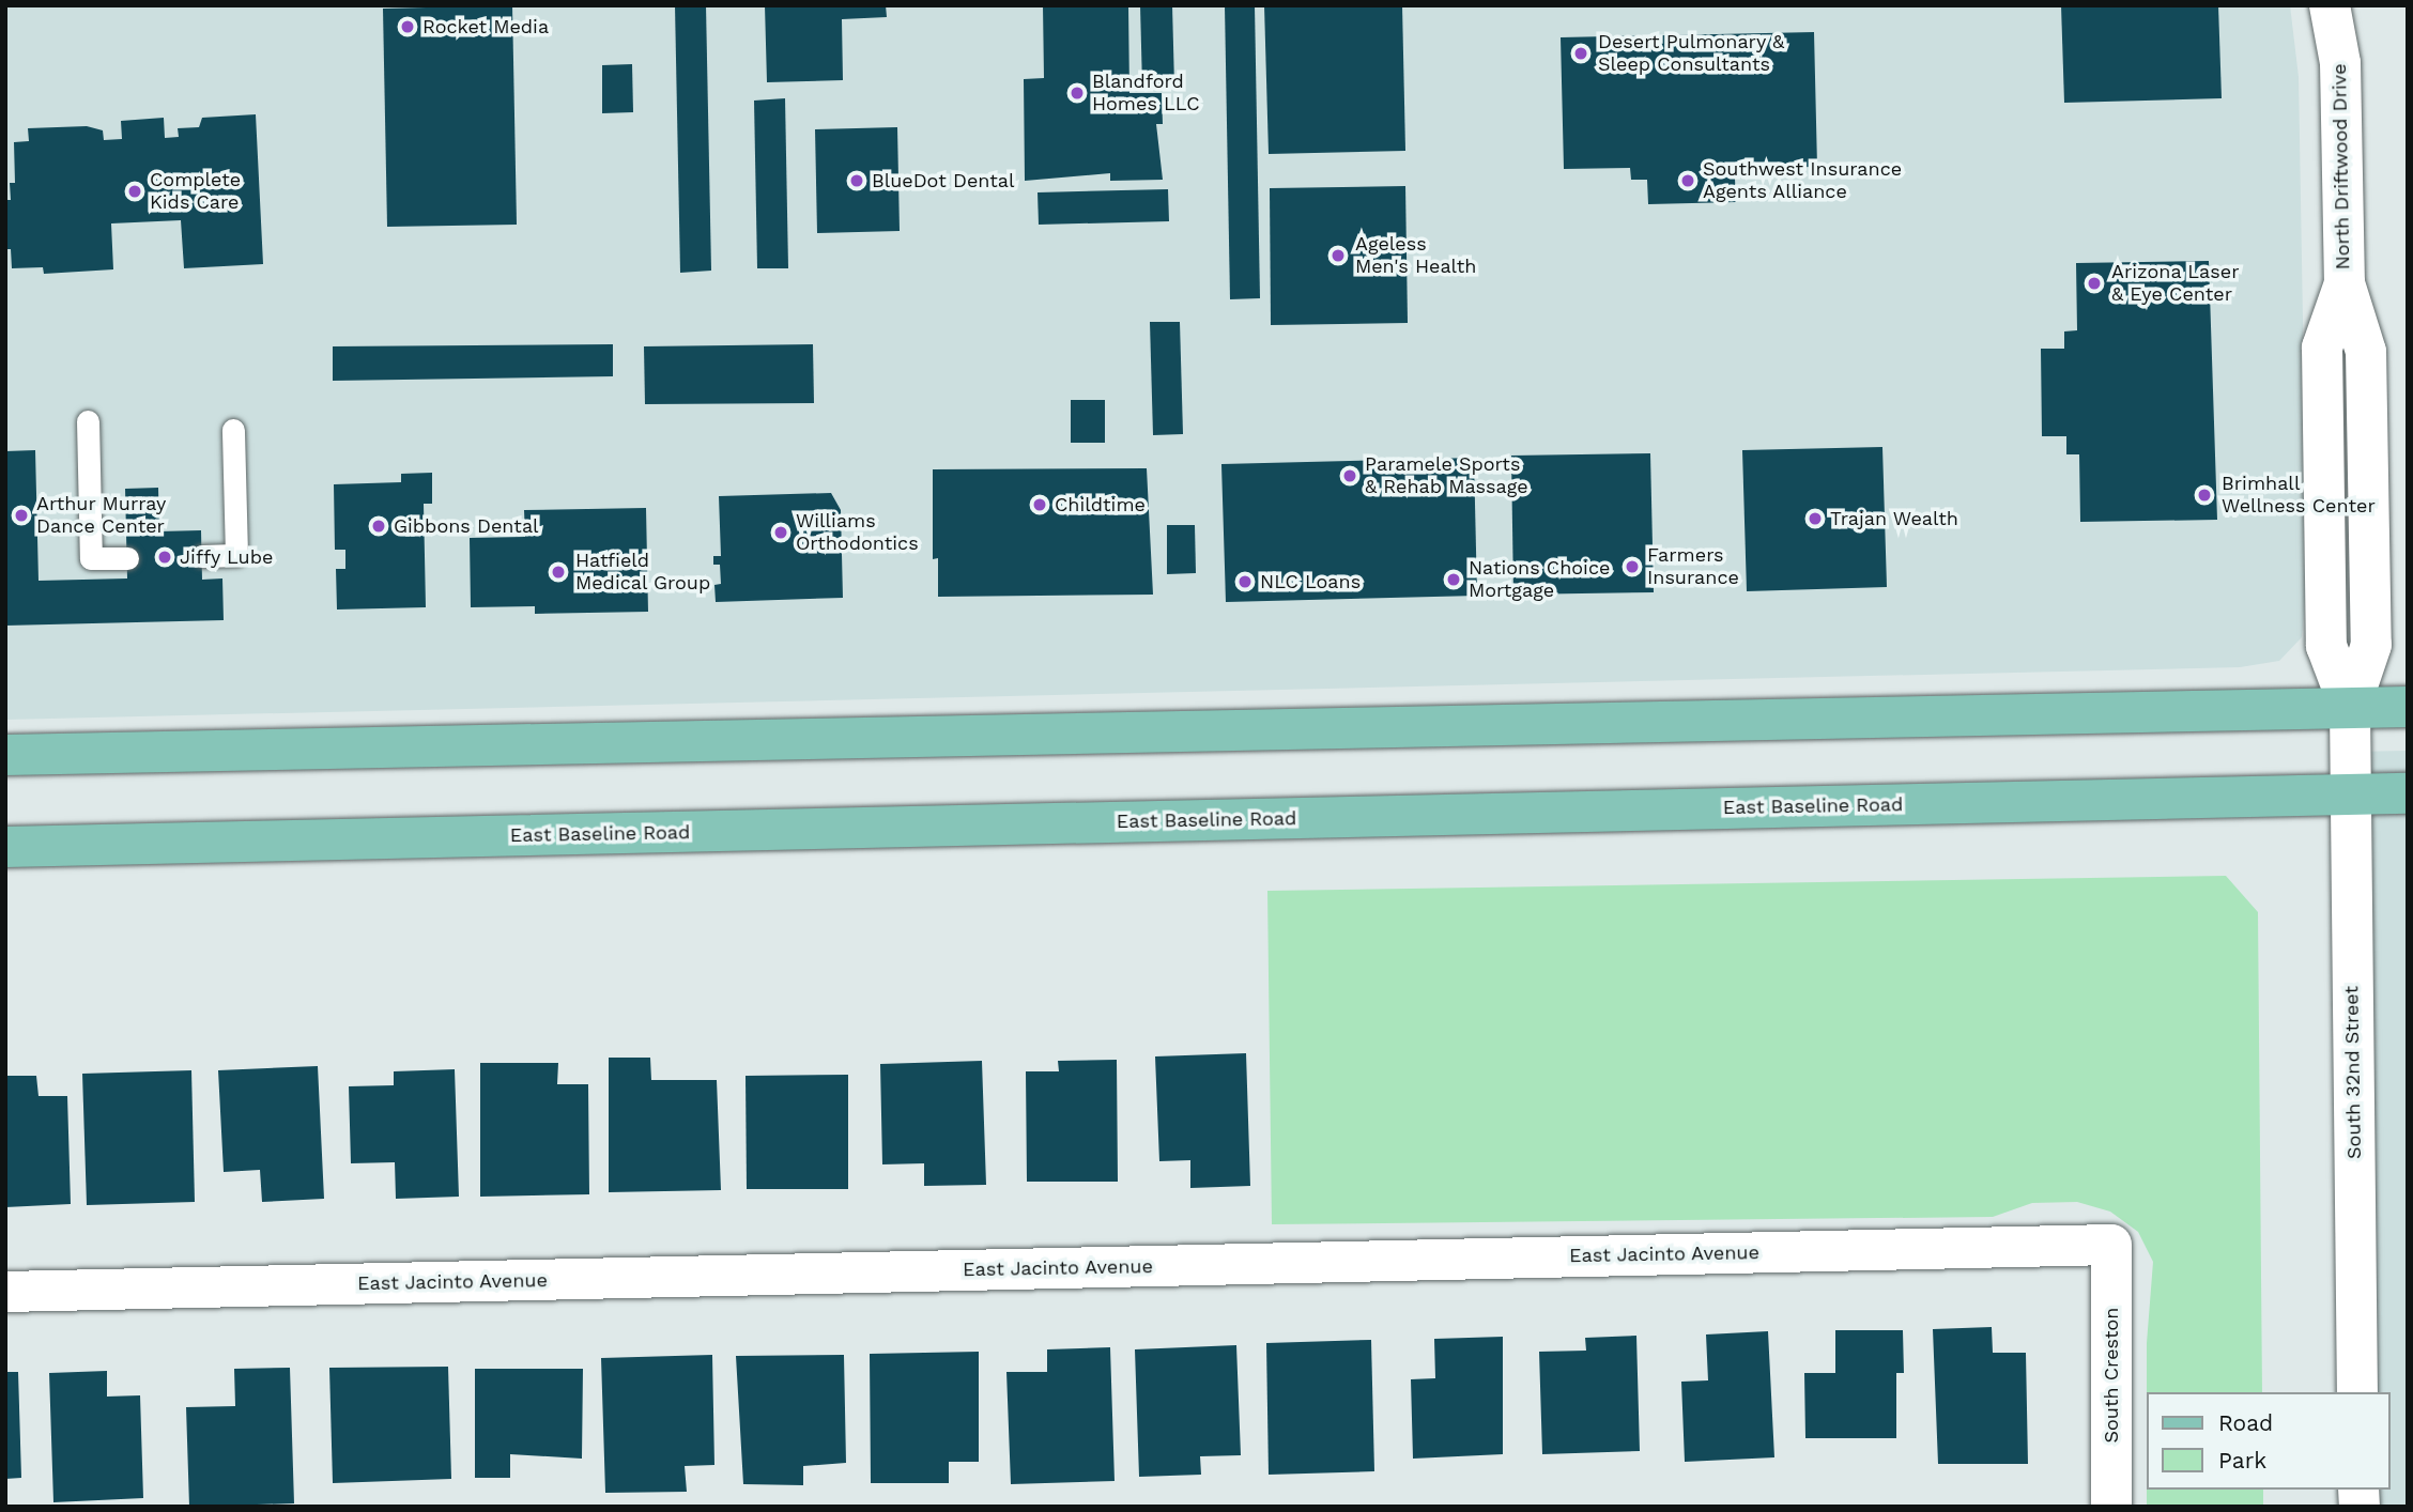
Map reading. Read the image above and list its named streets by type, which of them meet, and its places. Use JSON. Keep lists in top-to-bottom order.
{
  "streets": {
    "main road": ["East Baseline Road"],
    "street": [
      "North Driftwood Drive",
      "South 32nd Street",
      "East Jacinto Avenue",
      "South Creston"
    ]
  },
  "crossings": [
    ["North Driftwood Drive", "South 32nd Street"],
    ["East Baseline Road", "South 32nd Street"],
    ["East Jacinto Avenue", "South Creston"]
  ],
  "places": [
    "Rocket Media",
    "Desert Pulmonary & Sleep Consultants",
    "Blandford Homes LLC",
    "BlueDot Dental",
    "Southwest Insurance Agents Alliance",
    "Complete Kids Care",
    "Ageless Men's Health",
    "Arizona Laser & Eye Center",
    "Paramele Sports & Rehab Massage",
    "Brimhall Wellness Center",
    "Childtime",
    "Arthur Murray Dance Center",
    "Trajan Wealth",
    "Gibbons Dental",
    "Williams Orthodontics",
    "Jiffy Lube",
    "Farmers Insurance",
    "Hatfield Medical Group",
    "Nations Choice Mortgage",
    "NLC Loans"
  ],
  "legend": ["Road", "Park"]
}
